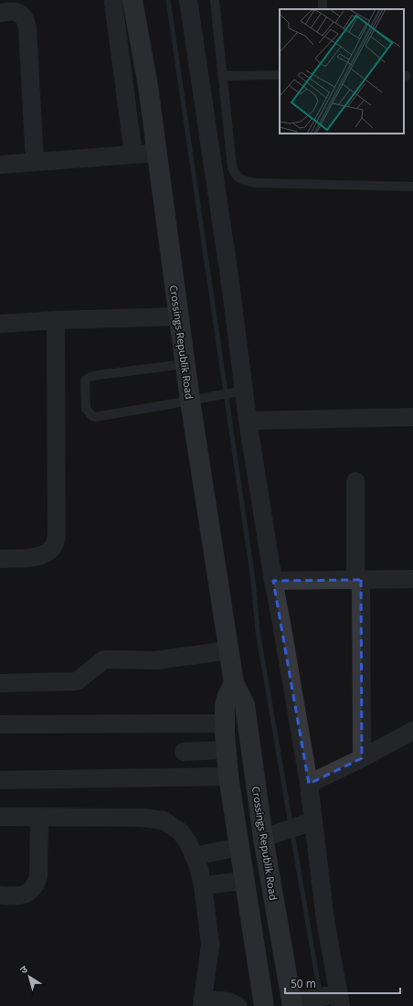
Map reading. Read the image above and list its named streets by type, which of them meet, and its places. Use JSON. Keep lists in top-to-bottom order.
{
  "streets": {
    "street": ["Crossings Republik Road"]
  },
  "scale_bar": "50 m",
  "north": "top left"
}
